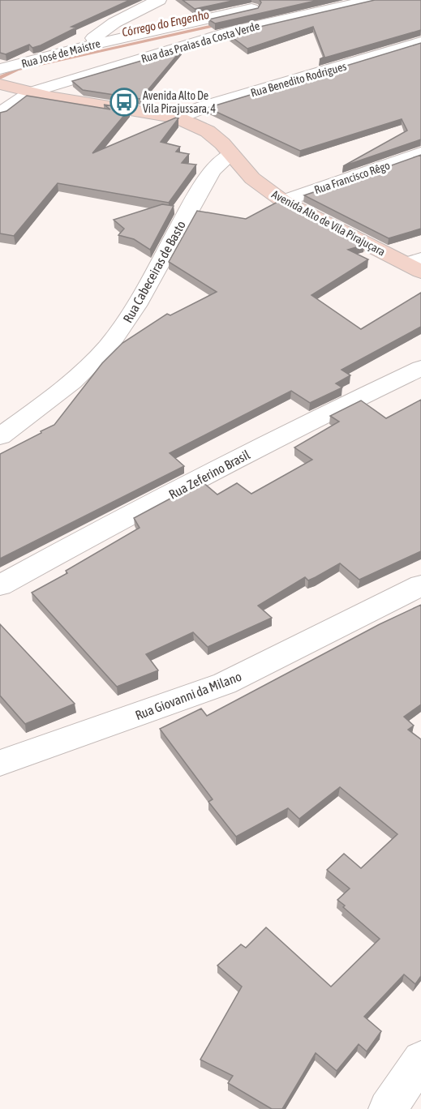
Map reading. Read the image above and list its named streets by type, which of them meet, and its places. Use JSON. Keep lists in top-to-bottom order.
{
  "streets": {
    "main road": ["Avenida Alto de Vila Pirajuçara"],
    "street": [
      "Rua das Praias da Costa Verde",
      "Rua José de Maistre",
      "Rua Benedito Rodrigues",
      "Rua Francisco Rêgo",
      "Rua Cabeceiras de Basto",
      "Rua Zeferino Brasil",
      "Rua Giovanni da Milano"
    ]
  },
  "crossings": [
    ["Rua das Praias da Costa Verde", "Avenida Alto de Vila Pirajuçara"],
    ["Rua Benedito Rodrigues", "Avenida Alto de Vila Pirajuçara"],
    ["Rua Francisco Rêgo", "Avenida Alto de Vila Pirajuçara"],
    ["Avenida Alto de Vila Pirajuçara", "Rua Cabeceiras de Basto"]
  ],
  "water": ["Córrego do Engenho"],
  "places": {
    "bus stop": ["Avenida Alto De Vila Pirajussara, 4"]
  }
}
